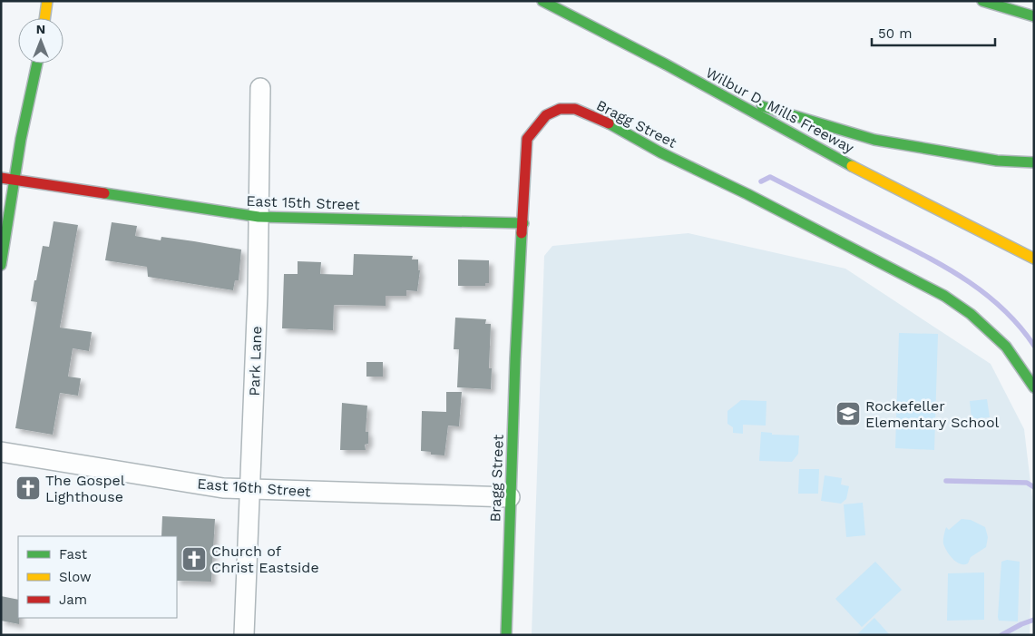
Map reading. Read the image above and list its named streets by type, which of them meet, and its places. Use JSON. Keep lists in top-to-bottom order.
{
  "streets": {
    "main road": ["Wilbur D. Mills Freeway", "Bragg Street", "East 15th Street"],
    "street": ["Park Lane", "East 16th Street"]
  },
  "crossings": [
    ["Bragg Street", "East 15th Street"],
    ["Bragg Street", "East 16th Street"],
    ["East 15th Street", "Park Lane"],
    ["Park Lane", "East 16th Street"]
  ],
  "places": {
    "school or university": ["Rockefeller Elementary School"],
    "church": ["The Gospel Lighthouse", "Church of Christ Eastside"]
  },
  "legend": ["Fast", "Slow", "Jam"],
  "scale_bar": "50 m",
  "north": "top"
}
